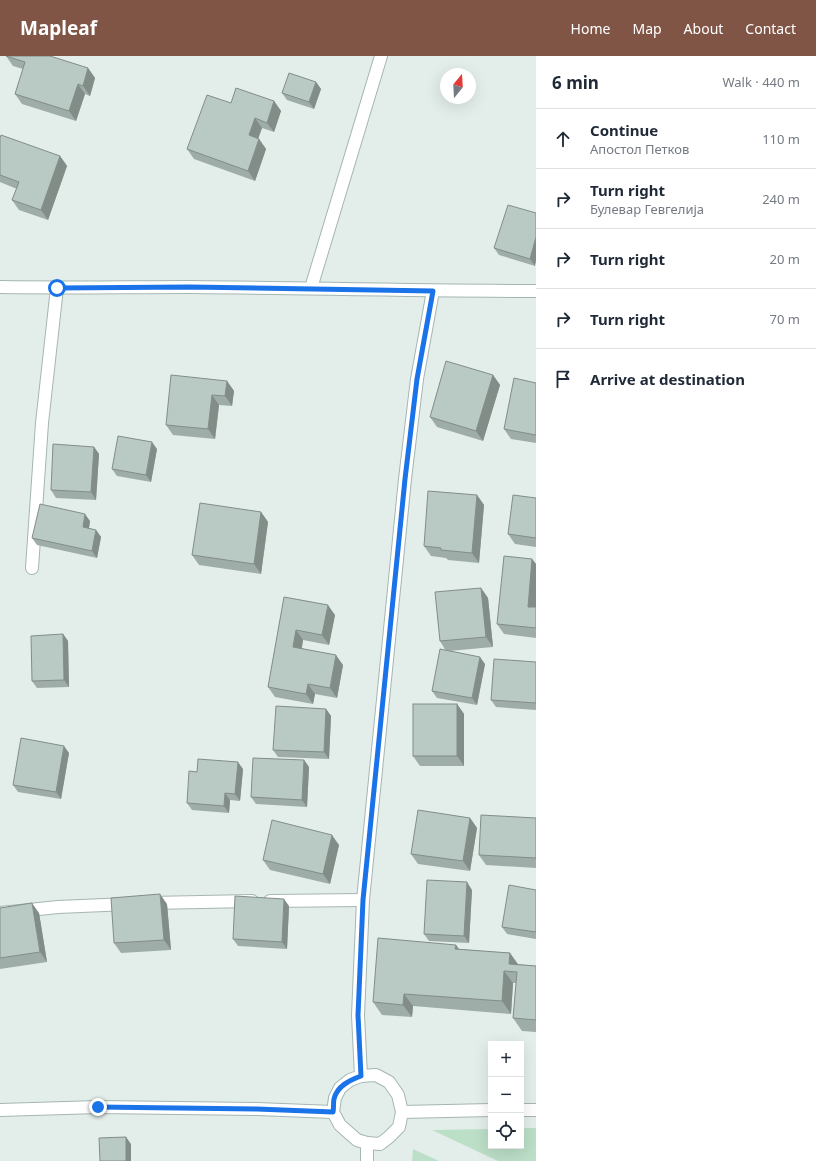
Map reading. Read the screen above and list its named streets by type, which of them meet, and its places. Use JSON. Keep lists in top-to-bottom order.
{
  "north": "top",
  "page": {
    "header": "Mapleaf",
    "nav": [
      "Home",
      "Map",
      "About",
      "Contact"
    ],
    "heading": ["6 min", "Walk · 440 m"],
    "list": [
      ["Continue", "Апостол Петков", "110 m"],
      ["Turn right", "Булевар Гевгелија", "240 m"],
      ["Turn right", "20 m"],
      ["Turn right", "70 m"],
      "Arrive at destination"
    ],
    "map_buttons": ["+", "−"]
  }
}
